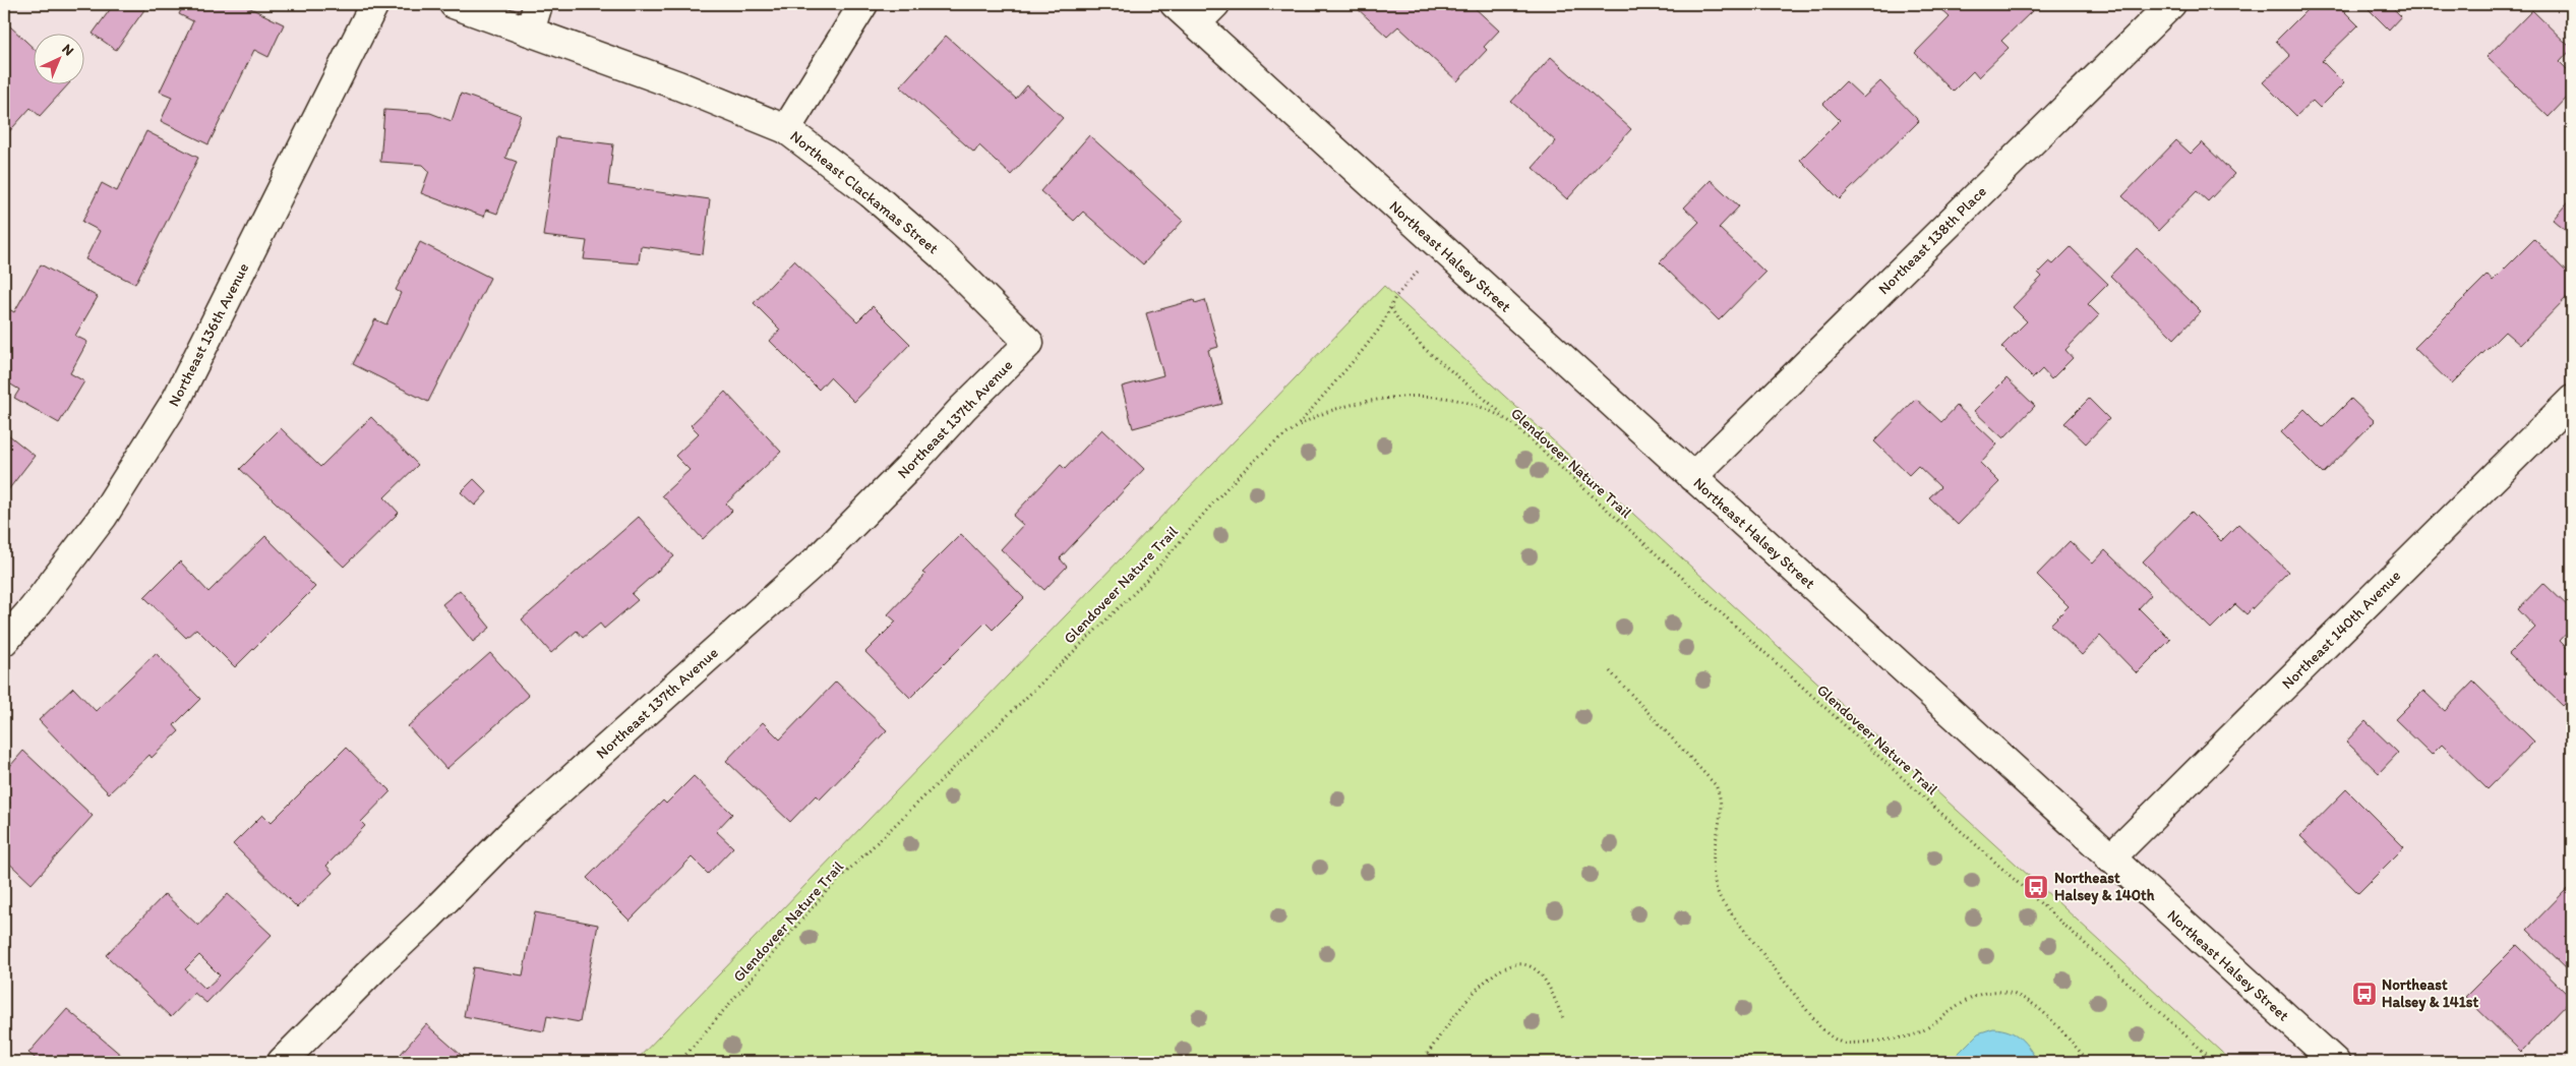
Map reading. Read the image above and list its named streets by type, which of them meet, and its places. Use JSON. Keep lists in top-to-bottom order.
{
  "streets": {
    "street": [
      "Northeast Clackamas Street",
      "Northeast 138th Place",
      "Northeast Halsey Street",
      "Northeast 136th Avenue",
      "Northeast 137th Avenue",
      "Northeast 140th Avenue"
    ],
    "path": ["Glendoveer Nature Trail"]
  },
  "crossings": [
    ["Northeast Clackamas Street", "Northeast 137th Avenue"],
    ["Northeast 138th Place", "Northeast Halsey Street"],
    ["Northeast Halsey Street", "Northeast 140th Avenue"]
  ],
  "places": {
    "bus stop": ["Northeast Halsey & 140th", "Northeast Halsey & 141st"]
  },
  "north": "top right"
}
